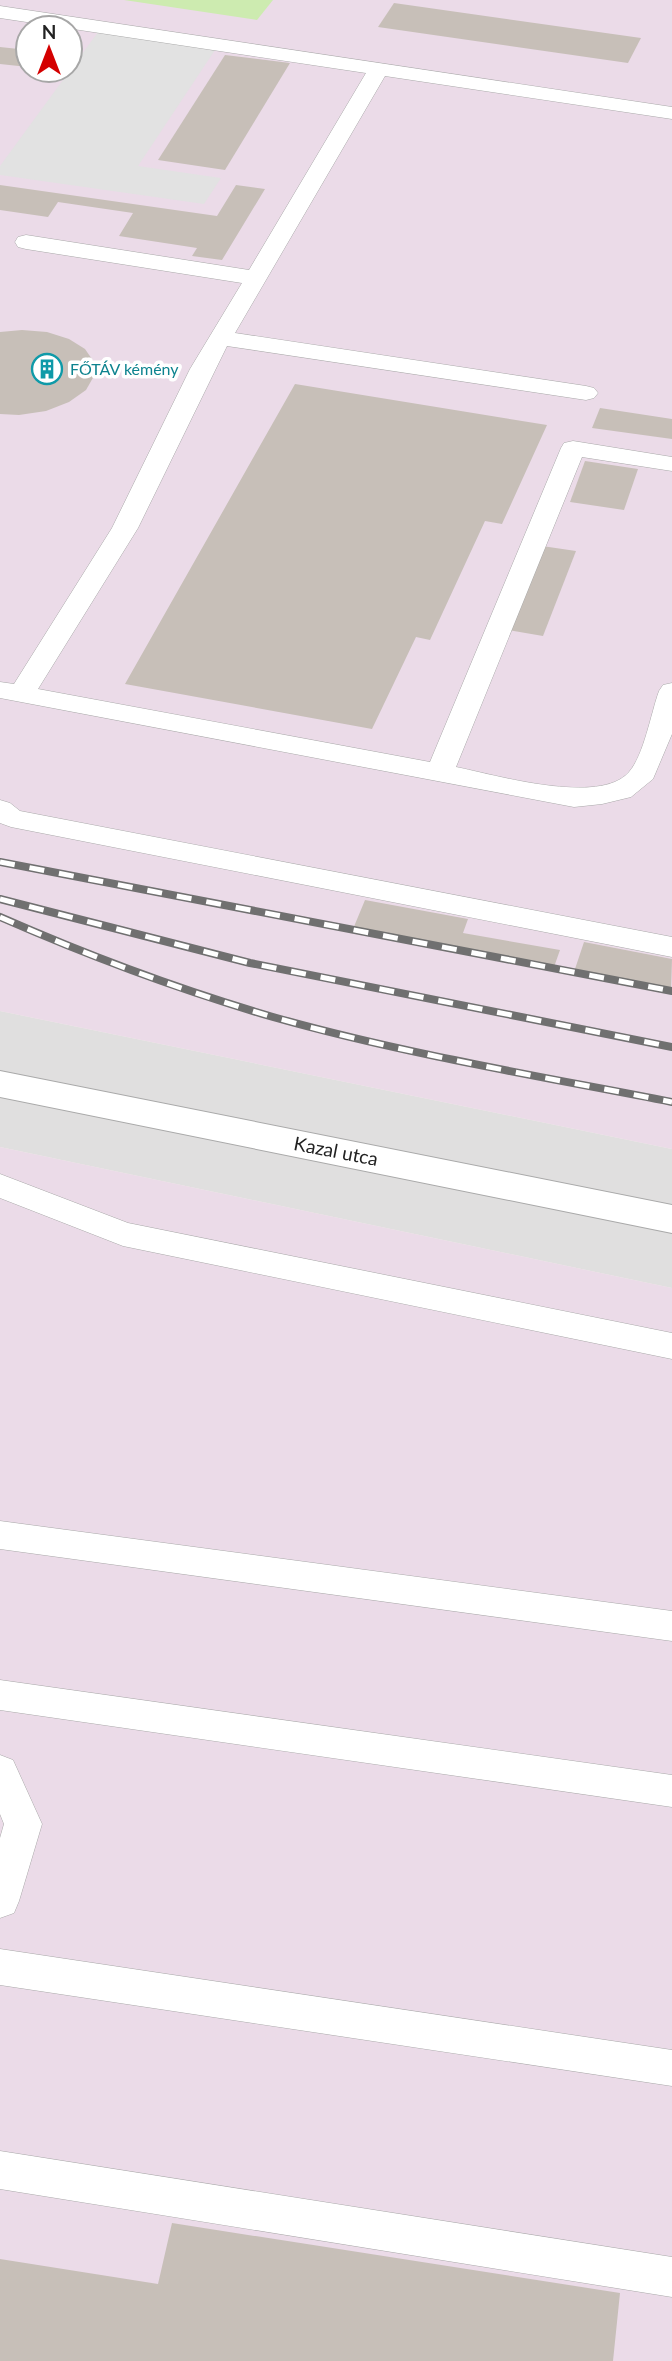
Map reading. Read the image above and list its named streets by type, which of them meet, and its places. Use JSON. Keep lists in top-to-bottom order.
{
  "streets": {
    "street": ["Kazal utca"]
  },
  "places": {
    "building": ["FŐTÁV kémény"]
  },
  "north": "top"
}
